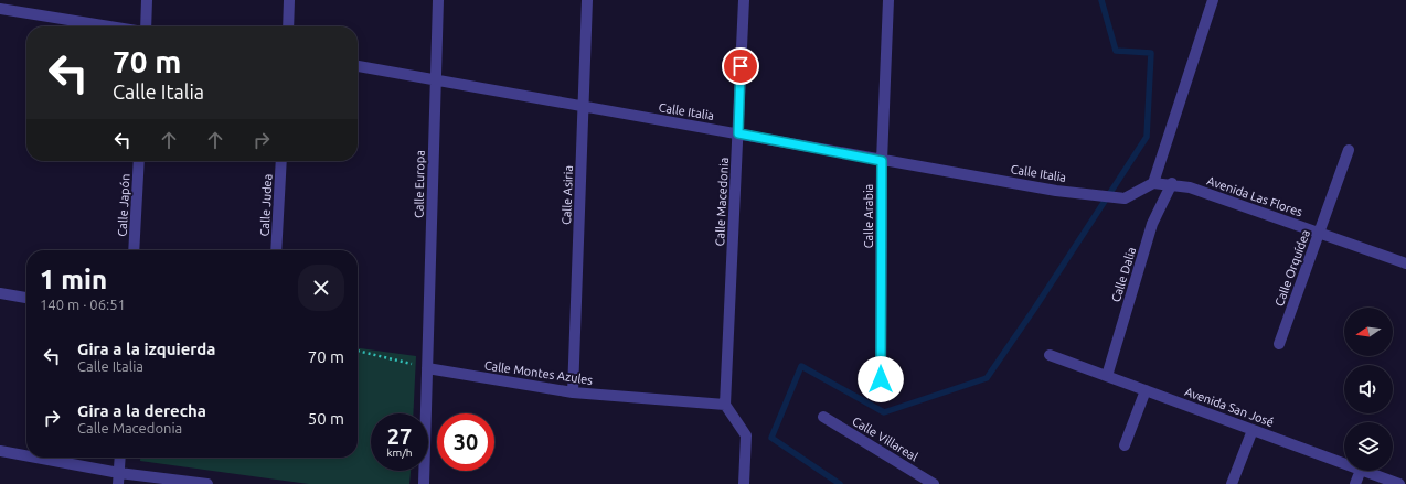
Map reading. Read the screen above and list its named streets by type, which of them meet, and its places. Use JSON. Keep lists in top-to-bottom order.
{
  "streets": {
    "street": [
      "Calle Italia",
      "Calle Europa",
      "Calle Asiria",
      "Avenida Las Flores",
      "Calle Macedonia",
      "Calle Japón",
      "Calle Judea",
      "Calle Arabia",
      "Calle Orquídea",
      "Calle Dalia",
      "Calle Montes Azules",
      "Avenida San José",
      "Calle Villareal"
    ]
  },
  "crossings": [
    ["Calle Italia", "Calle Europa"],
    ["Calle Italia", "Calle Asiria"],
    ["Calle Italia", "Avenida Las Flores"],
    ["Calle Italia", "Calle Macedonia"],
    ["Calle Italia", "Calle Arabia"],
    ["Calle Europa", "Calle Montes Azules"],
    ["Calle Asiria", "Calle Montes Azules"],
    ["Avenida Las Flores", "Calle Orquídea"],
    ["Avenida Las Flores", "Calle Dalia"],
    ["Calle Macedonia", "Calle Montes Azules"],
    ["Calle Dalia", "Avenida San José"]
  ],
  "north": "left",
  "page": {
    "turn": ["70 m", "Calle Italia"],
    "heading": ["1 min", "140 m · 06:51"],
    "list": [
      {
        "name": "Gira a la izquierda",
        "note": "Calle Italia",
        "value": "70 m"
      },
      {
        "name": "Gira a la derecha",
        "note": "Calle Macedonia",
        "value": "50 m"
      }
    ],
    "speed": "27 km/h",
    "limit": "30"
  }
}
